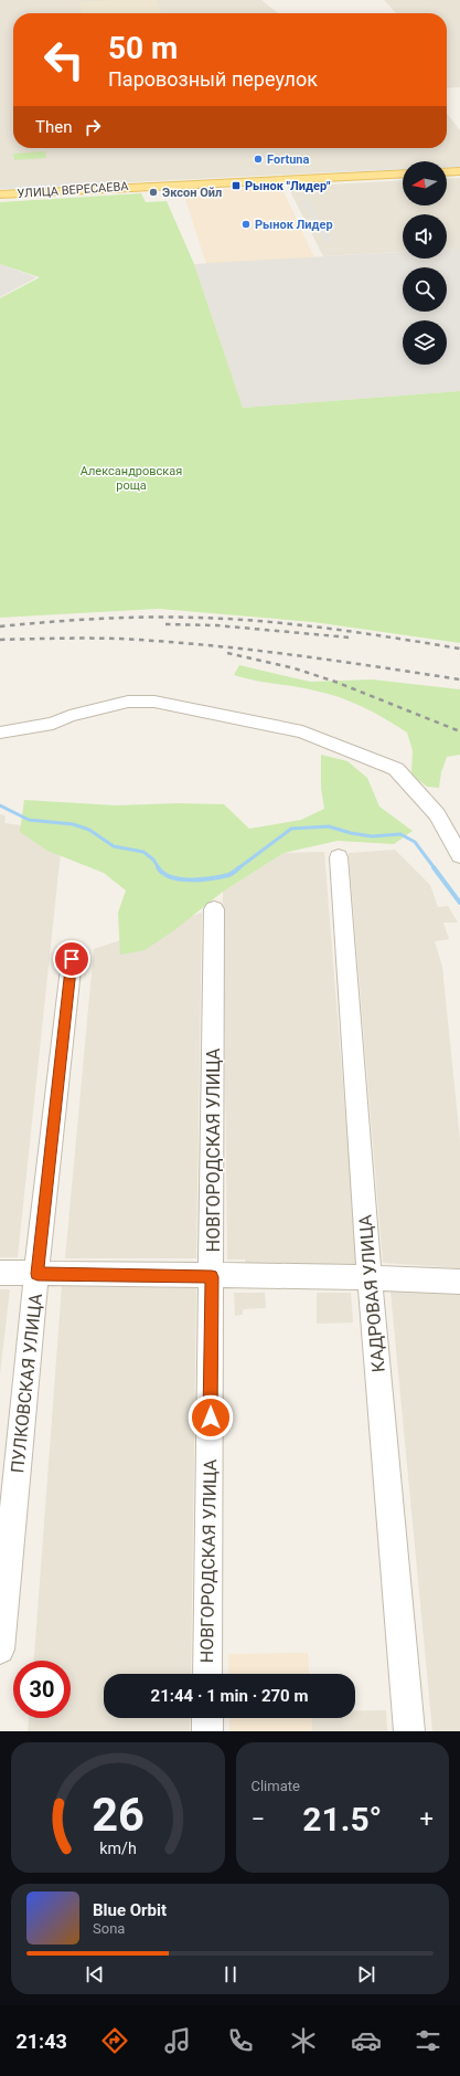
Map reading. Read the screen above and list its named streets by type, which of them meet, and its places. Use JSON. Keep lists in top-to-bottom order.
{
  "streets": {
    "main road": ["УЛИЦА ВЕРЕСАЕВА"],
    "street": ["НОВГОРОДСКАЯ УЛИЦА", "КАДРОВАЯ УЛИЦА", "ПУЛКОВСКАЯ УЛИЦА"]
  },
  "parks": ["Александровская роща"],
  "places": {
    "other": ["Fortuna", "Эксон Ойл", "Рынок Лидер"],
    "transit": ["Рынок \"Лидер\""]
  },
  "north": "left",
  "page": {
    "turn": ["50 m", "Паровозный переулок"],
    "then": "Then",
    "limit": "30",
    "trip": "21:44 · 1 min · 270 m",
    "tile": "Climate",
    "heat": ["−", "21.5°", "+"],
    "song": ["Blue Orbit", "Sona"],
    "tabs": "21:43",
    "gauge": ["26", "km/h"]
  }
}
